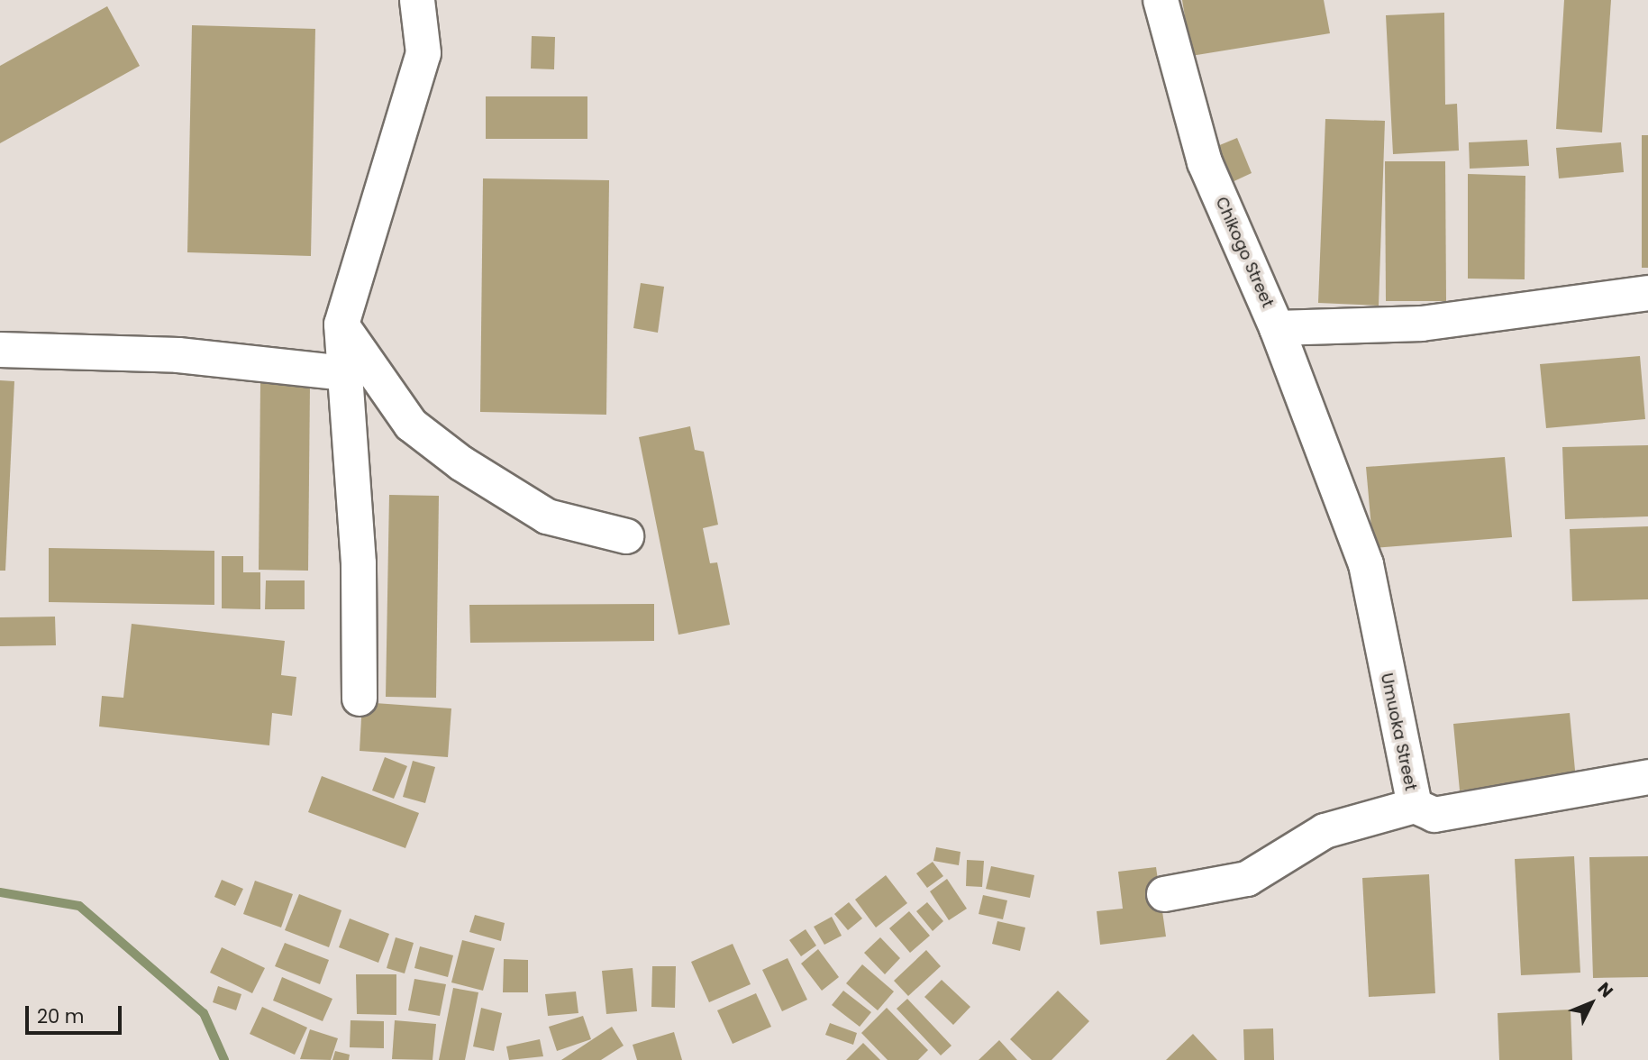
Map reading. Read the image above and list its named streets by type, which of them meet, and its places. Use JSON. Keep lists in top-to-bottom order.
{
  "streets": {
    "street": ["Chikogo Street", "Umuoka Street"]
  },
  "crossings": [
    ["Chikogo Street", "Umuoka Street"]
  ],
  "scale_bar": "20 m",
  "north": "top right"
}
